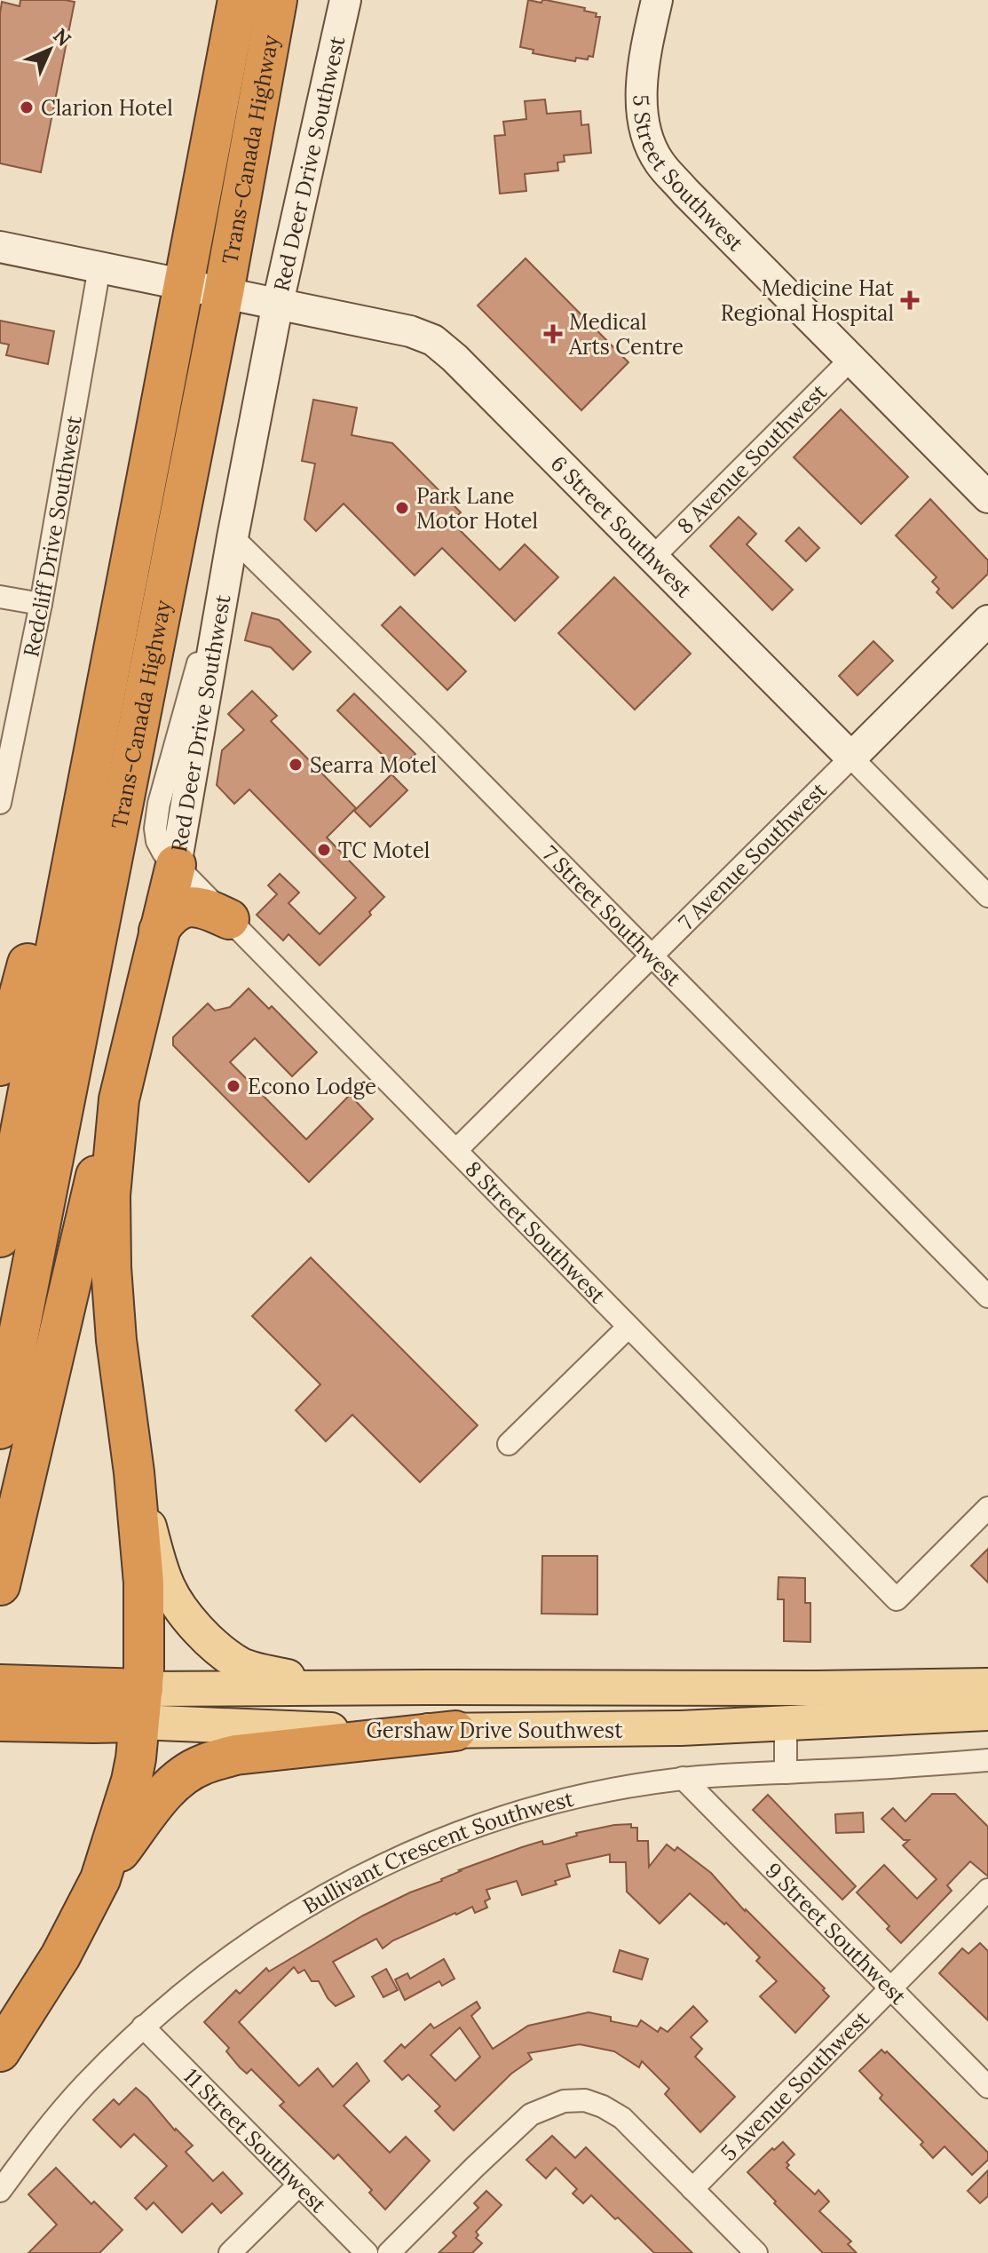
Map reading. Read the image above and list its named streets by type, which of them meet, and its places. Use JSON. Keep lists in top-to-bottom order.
{
  "streets": {
    "highway": ["Trans-Canada Highway", "Gershaw Drive Southwest"],
    "street": [
      "Red Deer Drive Southwest",
      "5 Street Southwest",
      "8 Avenue Southwest",
      "6 Street Southwest",
      "Redcliff Drive Southwest",
      "7 Avenue Southwest",
      "7 Street Southwest",
      "8 Street Southwest",
      "Bullivant Crescent Southwest",
      "9 Street Southwest",
      "5 Avenue Southwest",
      "11 Street Southwest"
    ]
  },
  "crossings": [
    ["Trans-Canada Highway", "6 Street Southwest"],
    ["Red Deer Drive Southwest", "6 Street Southwest"],
    ["Red Deer Drive Southwest", "7 Street Southwest"],
    ["Red Deer Drive Southwest", "8 Street Southwest"],
    ["5 Street Southwest", "8 Avenue Southwest"],
    ["8 Avenue Southwest", "6 Street Southwest"],
    ["6 Street Southwest", "7 Avenue Southwest"],
    ["7 Avenue Southwest", "7 Street Southwest"],
    ["7 Avenue Southwest", "8 Street Southwest"],
    ["Bullivant Crescent Southwest", "9 Street Southwest"],
    ["Bullivant Crescent Southwest", "11 Street Southwest"],
    ["9 Street Southwest", "5 Avenue Southwest"]
  ],
  "places": {
    "other": [
      "Clarion Hotel",
      "Park Lane Motor Hotel",
      "Searra Motel",
      "TC Motel",
      "Econo Lodge"
    ],
    "health": ["Medicine Hat Regional Hospital", "Medical Arts Centre"]
  },
  "north": "top right"
}
